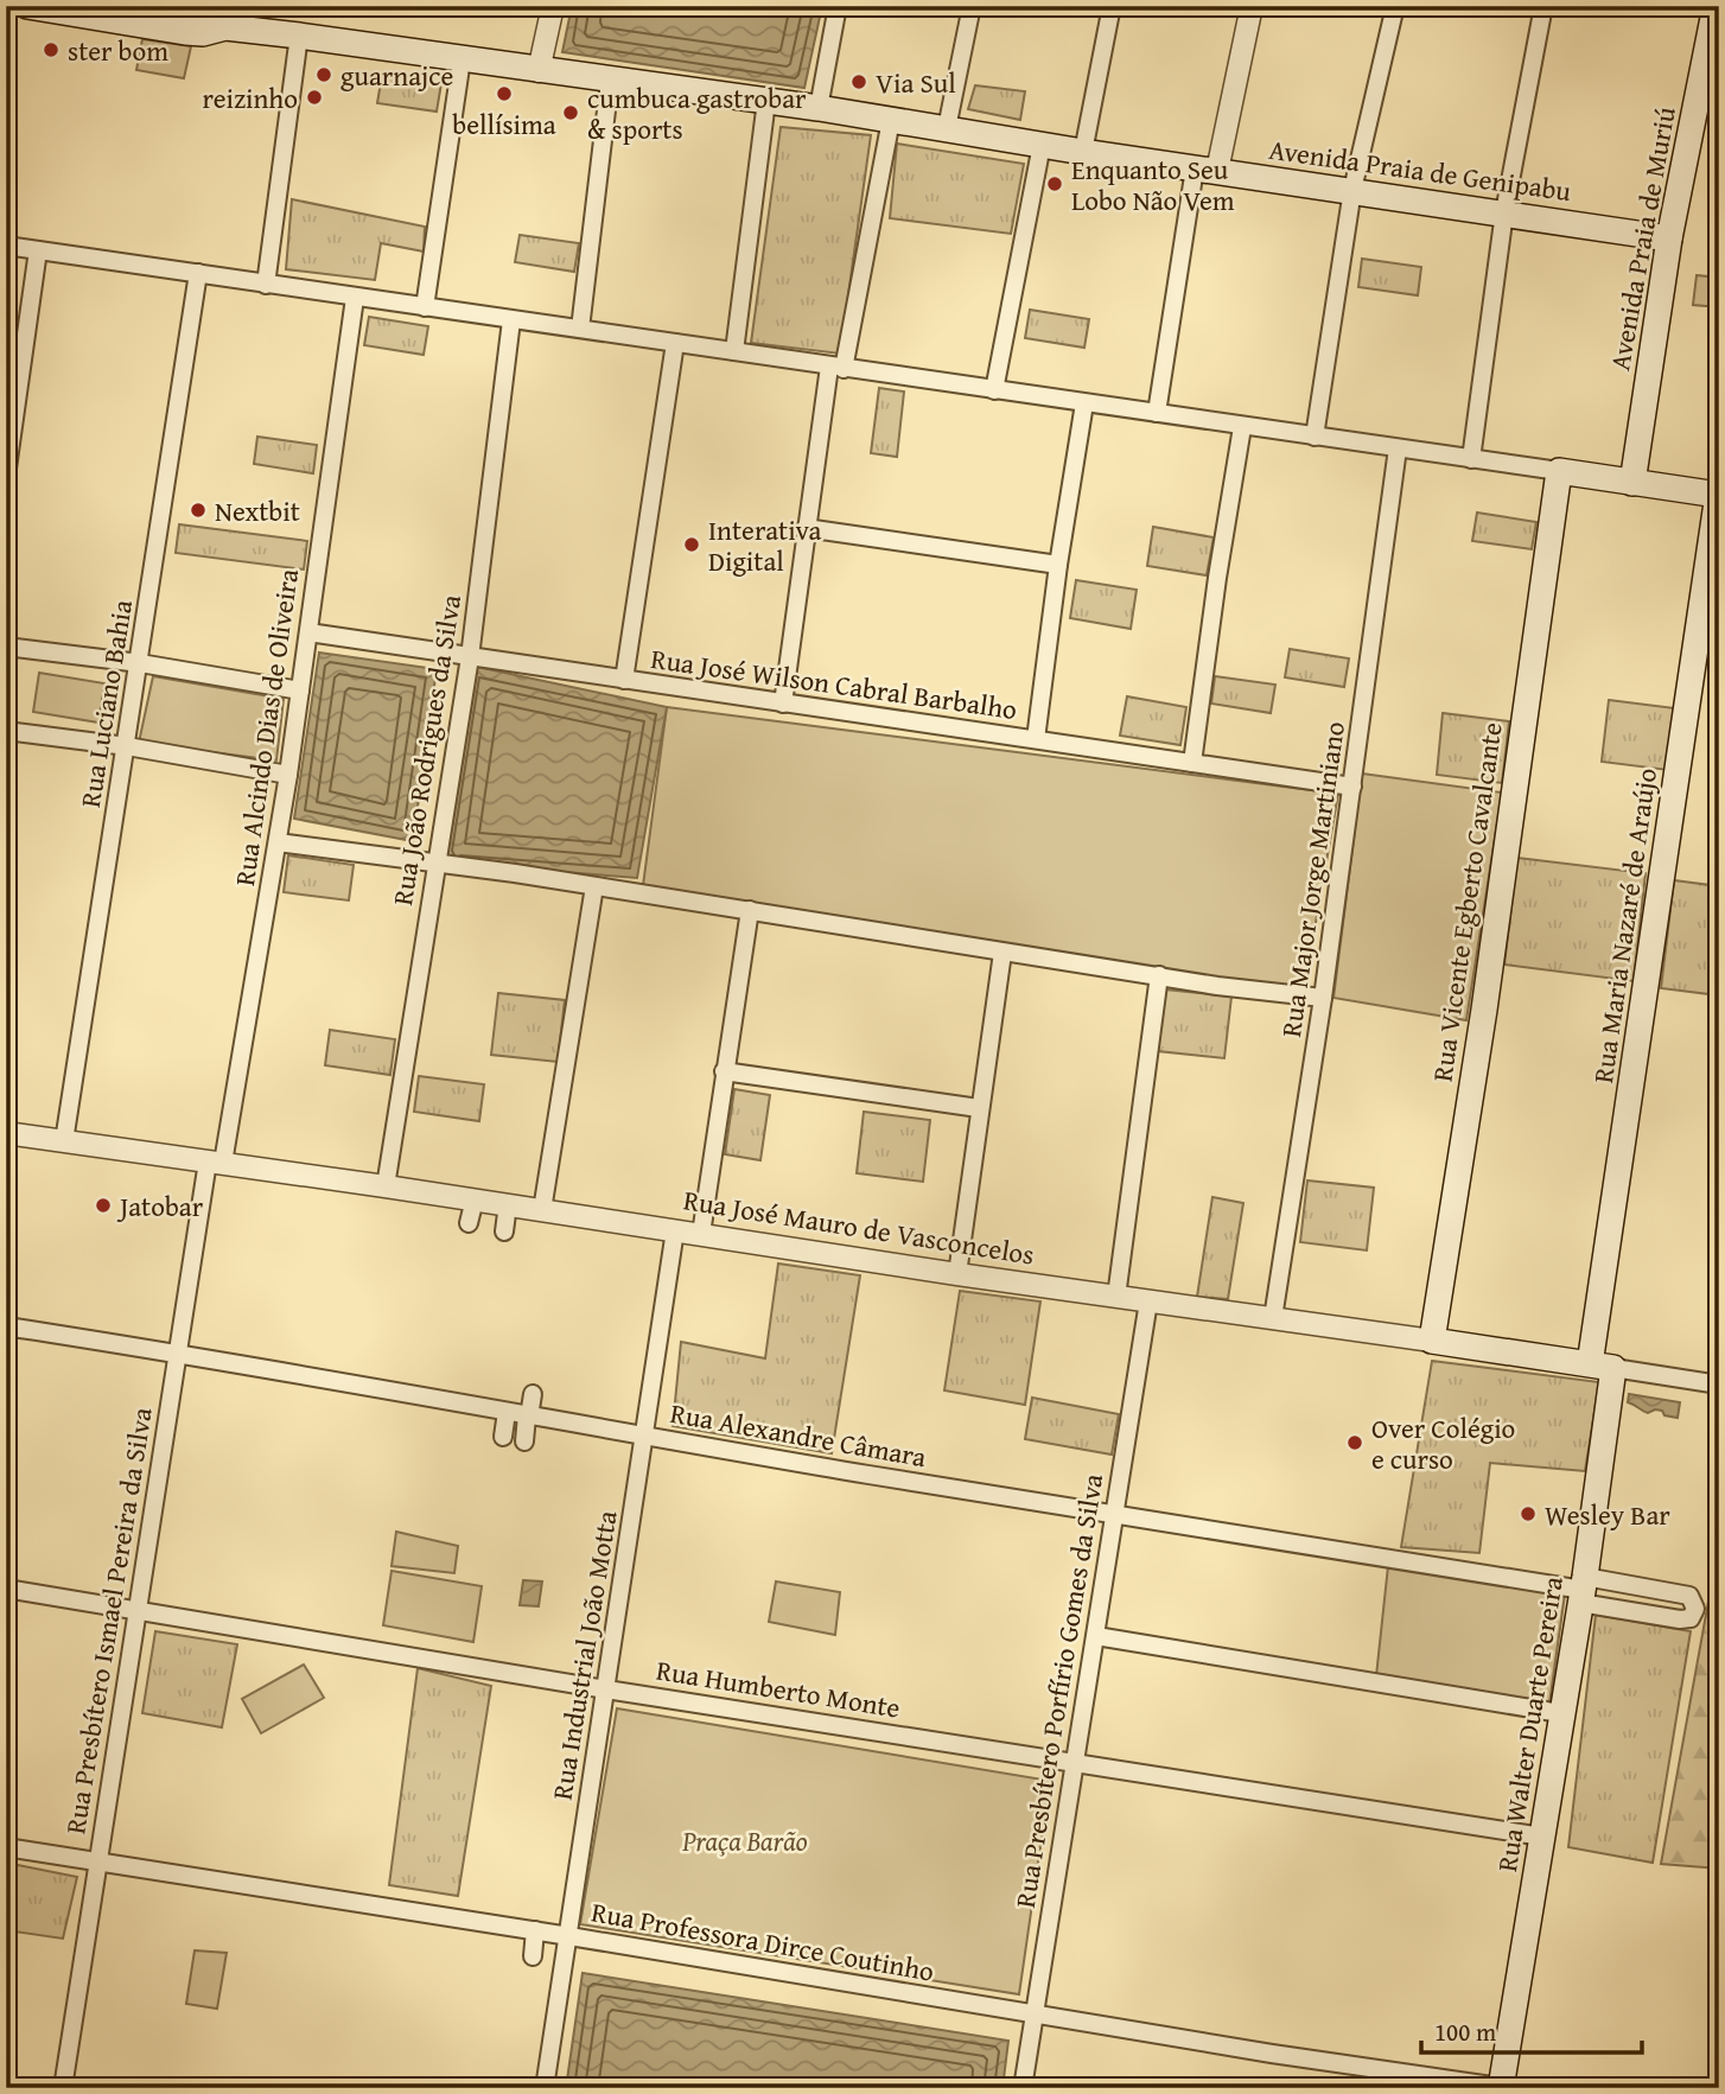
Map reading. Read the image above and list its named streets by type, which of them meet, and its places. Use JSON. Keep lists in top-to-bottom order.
{
  "streets": {
    "main road": [
      "Avenida Praia de Genipabu",
      "Avenida Praia de Muriú",
      "Rua Vicente Egberto Cavalcante",
      "Rua Maria Nazaré de Araújo",
      "Rua José Mauro de Vasconcelos",
      "Rua Walter Duarte Pereira"
    ],
    "street": [
      "Rua José Wilson Cabral Barbalho",
      "Rua Luciano Bahia",
      "Rua Alcindo Dias de Oliveira",
      "Rua João Rodrigues da Silva",
      "Rua Major Jorge Martiniano",
      "Rua Alexandre Câmara",
      "Rua Presbítero Ismael Pereira da Silva",
      "Rua Industrial João Motta",
      "Rua Humberto Monte",
      "Rua Presbítero Porfírio Gomes da Silva",
      "Rua Professora Dirce Coutinho"
    ]
  },
  "crossings": [
    ["Avenida Praia de Genipabu", "Avenida Praia de Muriú"],
    ["Rua José Wilson Cabral Barbalho", "Rua Alcindo Dias de Oliveira"],
    ["Rua José Wilson Cabral Barbalho", "Rua João Rodrigues da Silva"],
    ["Rua José Wilson Cabral Barbalho", "Rua Major Jorge Martiniano"],
    ["Rua Luciano Bahia", "Rua José Mauro de Vasconcelos"],
    ["Rua Alcindo Dias de Oliveira", "Rua José Mauro de Vasconcelos"],
    ["Rua Alcindo Dias de Oliveira", "Rua Presbítero Ismael Pereira da Silva"],
    ["Rua João Rodrigues da Silva", "Rua José Mauro de Vasconcelos"],
    ["Rua Major Jorge Martiniano", "Rua José Mauro de Vasconcelos"],
    ["Rua Vicente Egberto Cavalcante", "Rua José Mauro de Vasconcelos"],
    ["Rua Maria Nazaré de Araújo", "Rua José Mauro de Vasconcelos"],
    ["Rua Maria Nazaré de Araújo", "Rua Walter Duarte Pereira"],
    ["Rua José Mauro de Vasconcelos", "Rua Presbítero Ismael Pereira da Silva"],
    ["Rua José Mauro de Vasconcelos", "Rua Industrial João Motta"],
    ["Rua José Mauro de Vasconcelos", "Rua Presbítero Porfírio Gomes da Silva"],
    ["Rua José Mauro de Vasconcelos", "Rua Walter Duarte Pereira"],
    ["Rua Alexandre Câmara", "Rua Presbítero Ismael Pereira da Silva"],
    ["Rua Alexandre Câmara", "Rua Industrial João Motta"],
    ["Rua Alexandre Câmara", "Rua Presbítero Porfírio Gomes da Silva"],
    ["Rua Alexandre Câmara", "Rua Walter Duarte Pereira"],
    ["Rua Presbítero Ismael Pereira da Silva", "Rua Humberto Monte"],
    ["Rua Presbítero Ismael Pereira da Silva", "Rua Professora Dirce Coutinho"],
    ["Rua Industrial João Motta", "Rua Humberto Monte"],
    ["Rua Industrial João Motta", "Rua Professora Dirce Coutinho"],
    ["Rua Humberto Monte", "Rua Presbítero Porfírio Gomes da Silva"],
    ["Rua Humberto Monte", "Rua Walter Duarte Pereira"],
    ["Rua Presbítero Porfírio Gomes da Silva", "Rua Professora Dirce Coutinho"],
    ["Rua Walter Duarte Pereira", "Rua Professora Dirce Coutinho"]
  ],
  "parks": ["Praça Barão"],
  "places": [
    "ster bom",
    "guarnajce",
    "Via Sul",
    "bellísima",
    "reizinho",
    "cumbuca gastrobar & sports",
    "Enquanto Seu Lobo Não Vem",
    "Nextbit",
    "Interativa Digital",
    "Jatobar",
    "Over Colégio e curso",
    "Wesley Bar"
  ],
  "scale_bar": "100 m"
}
